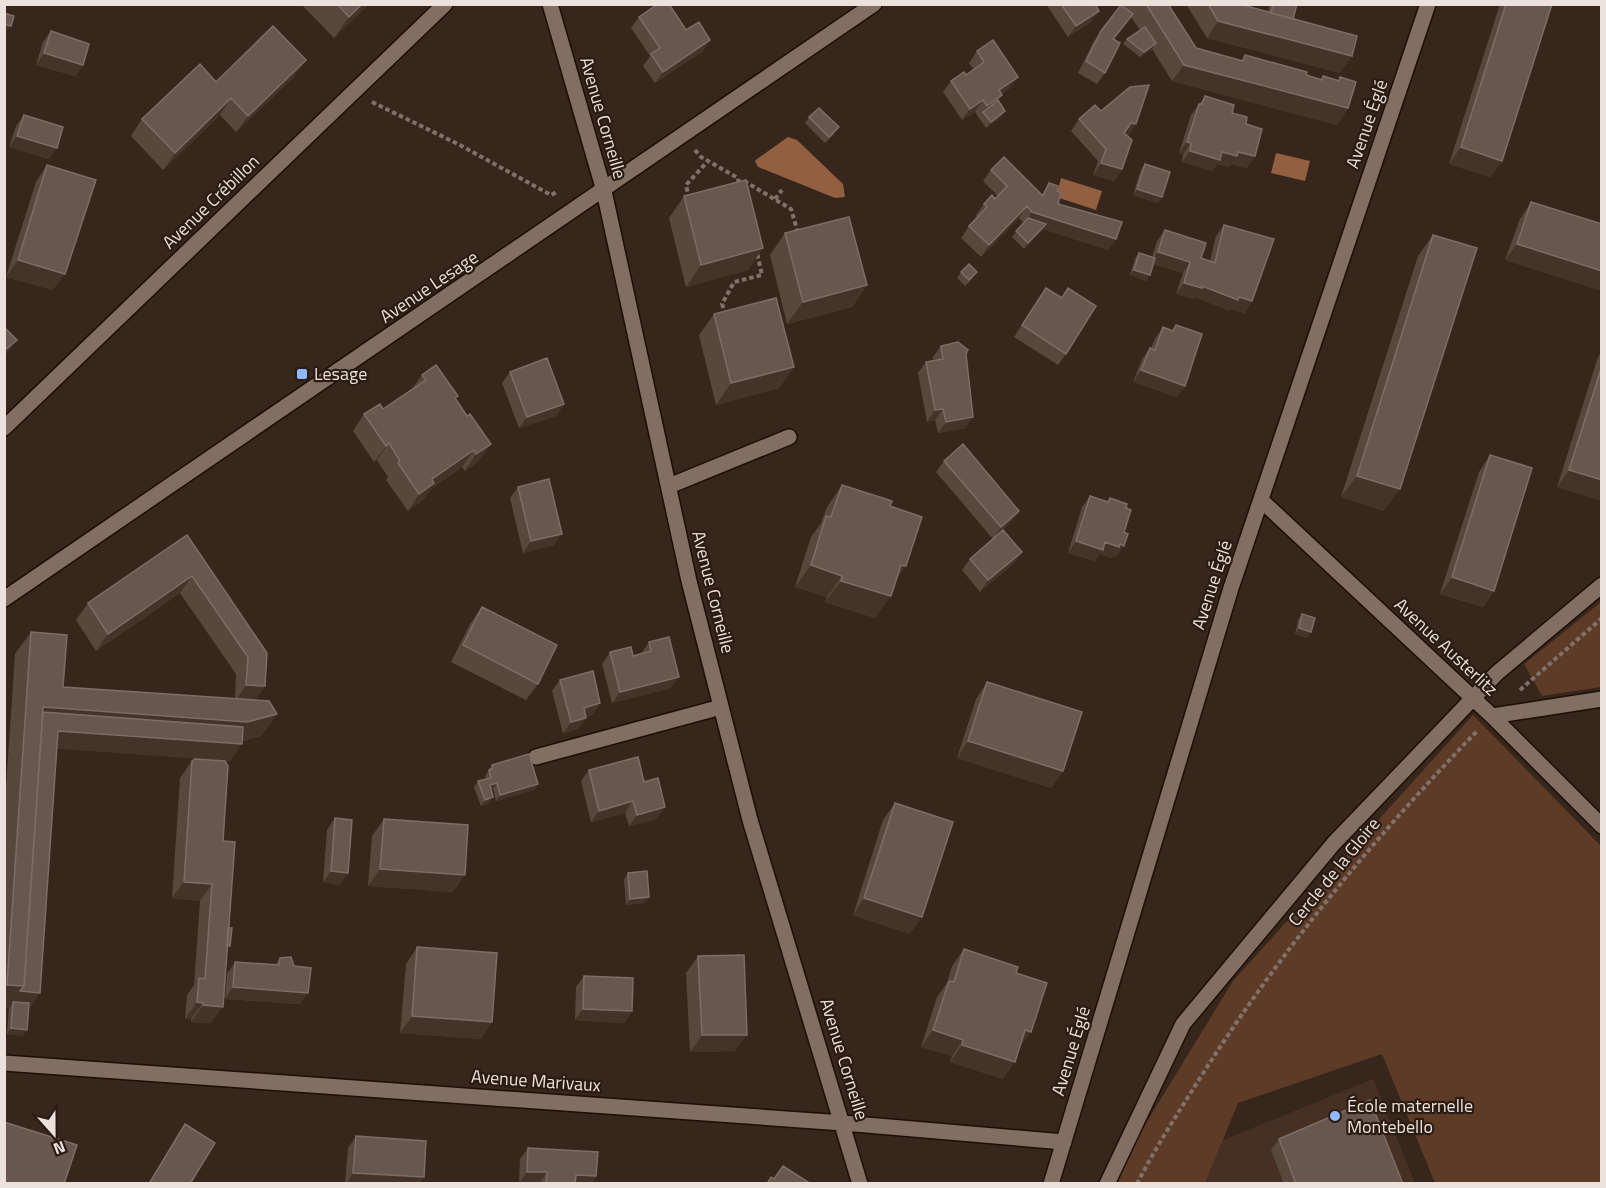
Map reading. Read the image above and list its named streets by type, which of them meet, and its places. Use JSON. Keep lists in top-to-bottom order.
{
  "streets": {
    "street": [
      "Avenue Corneille",
      "Avenue Églé",
      "Avenue Crébillon",
      "Avenue Lesage",
      "Avenue Austerlitz",
      "Avenue Marivaux"
    ],
    "path": ["Cercle de la Gloire"]
  },
  "crossings": [
    ["Avenue Corneille", "Avenue Lesage"],
    ["Avenue Corneille", "Avenue Marivaux"],
    ["Avenue Églé", "Avenue Austerlitz"],
    ["Avenue Églé", "Avenue Marivaux"],
    ["Avenue Austerlitz", "Cercle de la Gloire"]
  ],
  "places": {
    "transit": ["Lesage"],
    "other": ["École maternelle Montebello"]
  },
  "north": "bottom"
}
